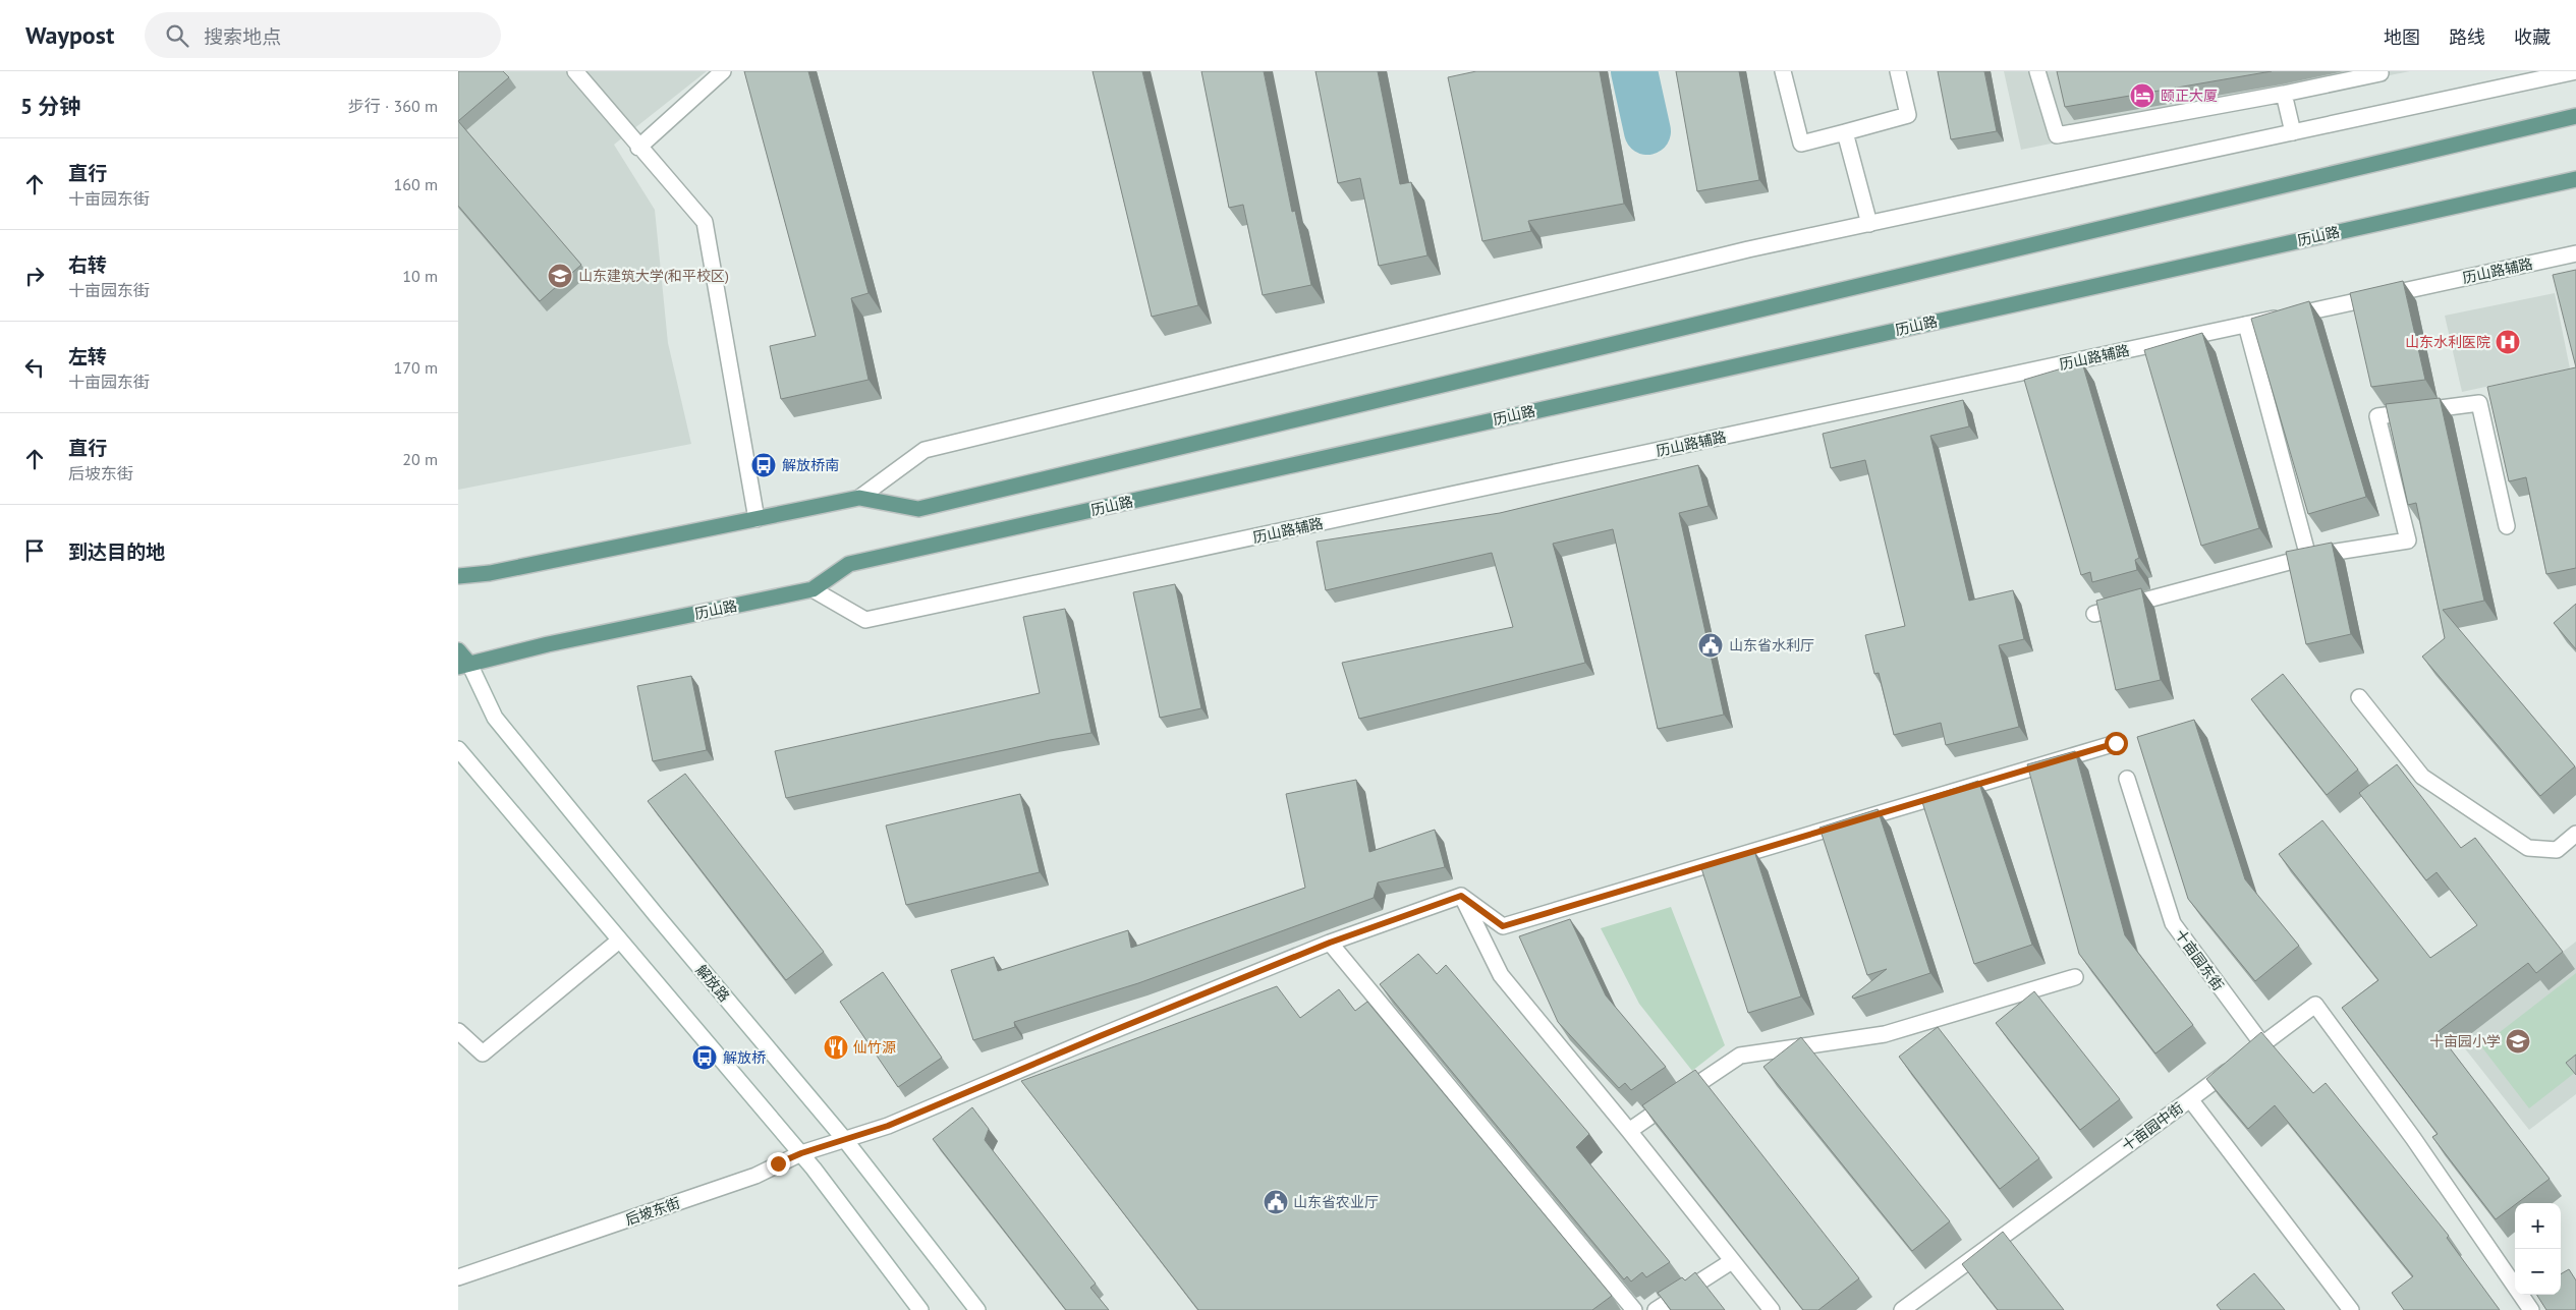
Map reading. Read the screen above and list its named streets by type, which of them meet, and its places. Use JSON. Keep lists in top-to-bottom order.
{
  "streets": {
    "main road": ["历山路", "解放路"],
    "street": [
      "历山路辅路",
      "十亩园东街",
      "十亩园中街",
      "后坡东街"
    ]
  },
  "crossings": [
    ["历山路", "历山路辅路"],
    ["历山路", "解放路"],
    ["解放路", "后坡东街"]
  ],
  "places": {
    "hotel": ["颐正大厦"],
    "school or university": ["山东建筑大学(和平校区)", "十亩园小学"],
    "hospital": ["山东水利医院"],
    "bus stop": ["解放桥南", "解放桥"],
    "public building": ["山东省水利厅", "山东省农业厅"],
    "restaurant": ["仙竹源"]
  },
  "page": {
    "header": "Waypost",
    "search": "搜索地点",
    "nav": ["地图", "路线", "收藏"],
    "heading": ["5 分钟", "步行 · 360 m"],
    "list": [
      ["直行", "十亩园东街", "160 m"],
      ["右转", "十亩园东街", "10 m"],
      ["左转", "十亩园东街", "170 m"],
      ["直行", "后坡东街", "20 m"],
      "到达目的地"
    ],
    "map_buttons": ["+", "−"]
  }
}
